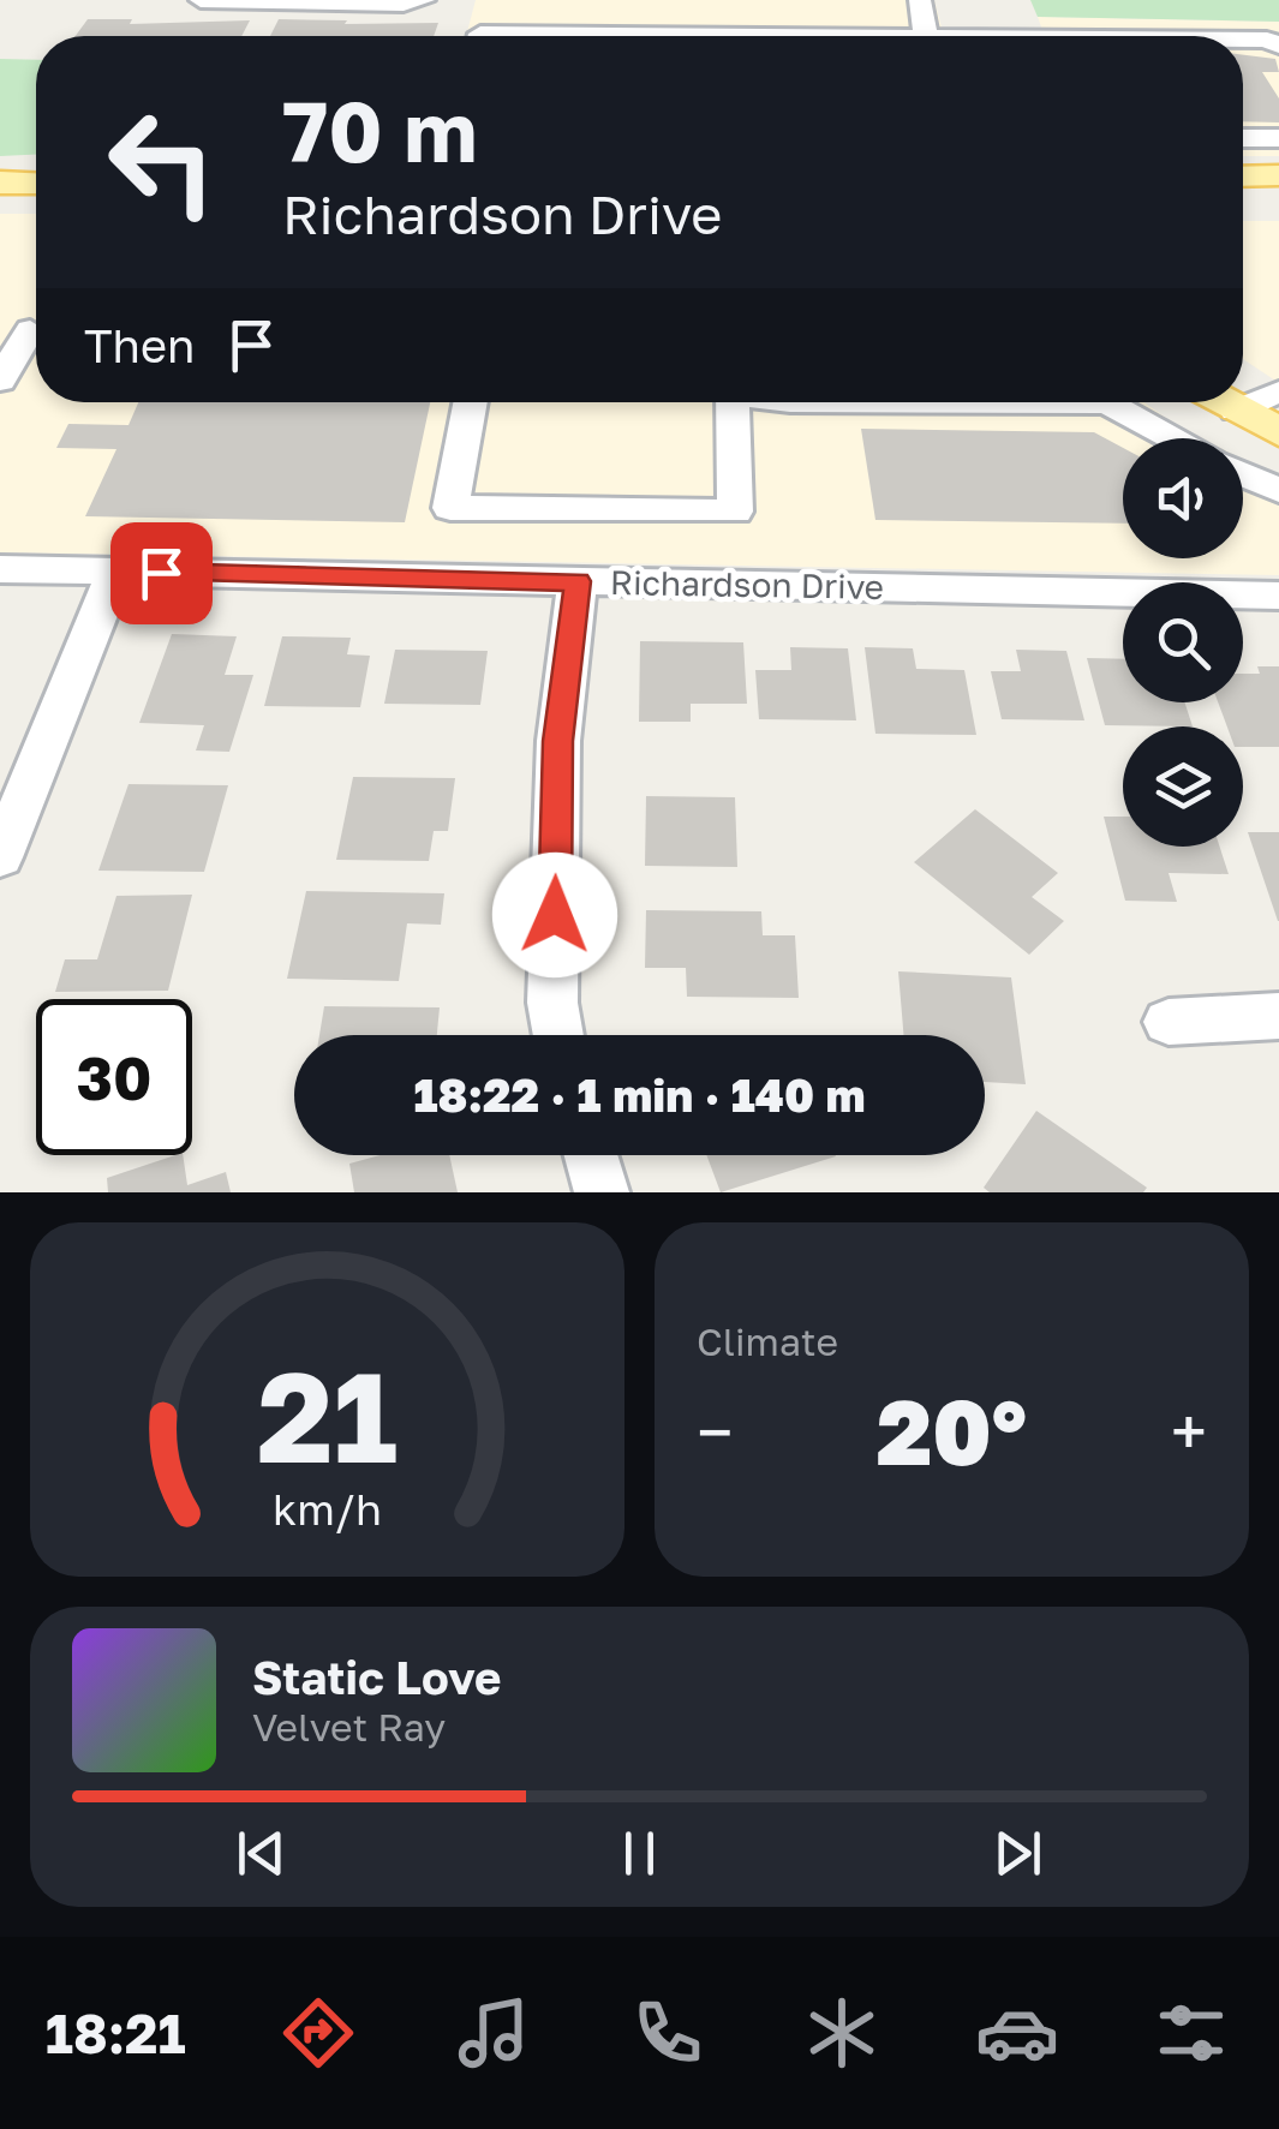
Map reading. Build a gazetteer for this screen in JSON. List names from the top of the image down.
{
  "streets": {
    "street": ["Richardson Drive"]
  },
  "page": {
    "turn": ["70 m", "Richardson Drive"],
    "then": "Then",
    "limit": "30",
    "trip": "18:22 · 1 min · 140 m",
    "tile": "Climate",
    "heat": ["−", "20°", "+"],
    "song": ["Static Love", "Velvet Ray"],
    "tabs": "18:21",
    "gauge": ["21", "km/h"]
  }
}
